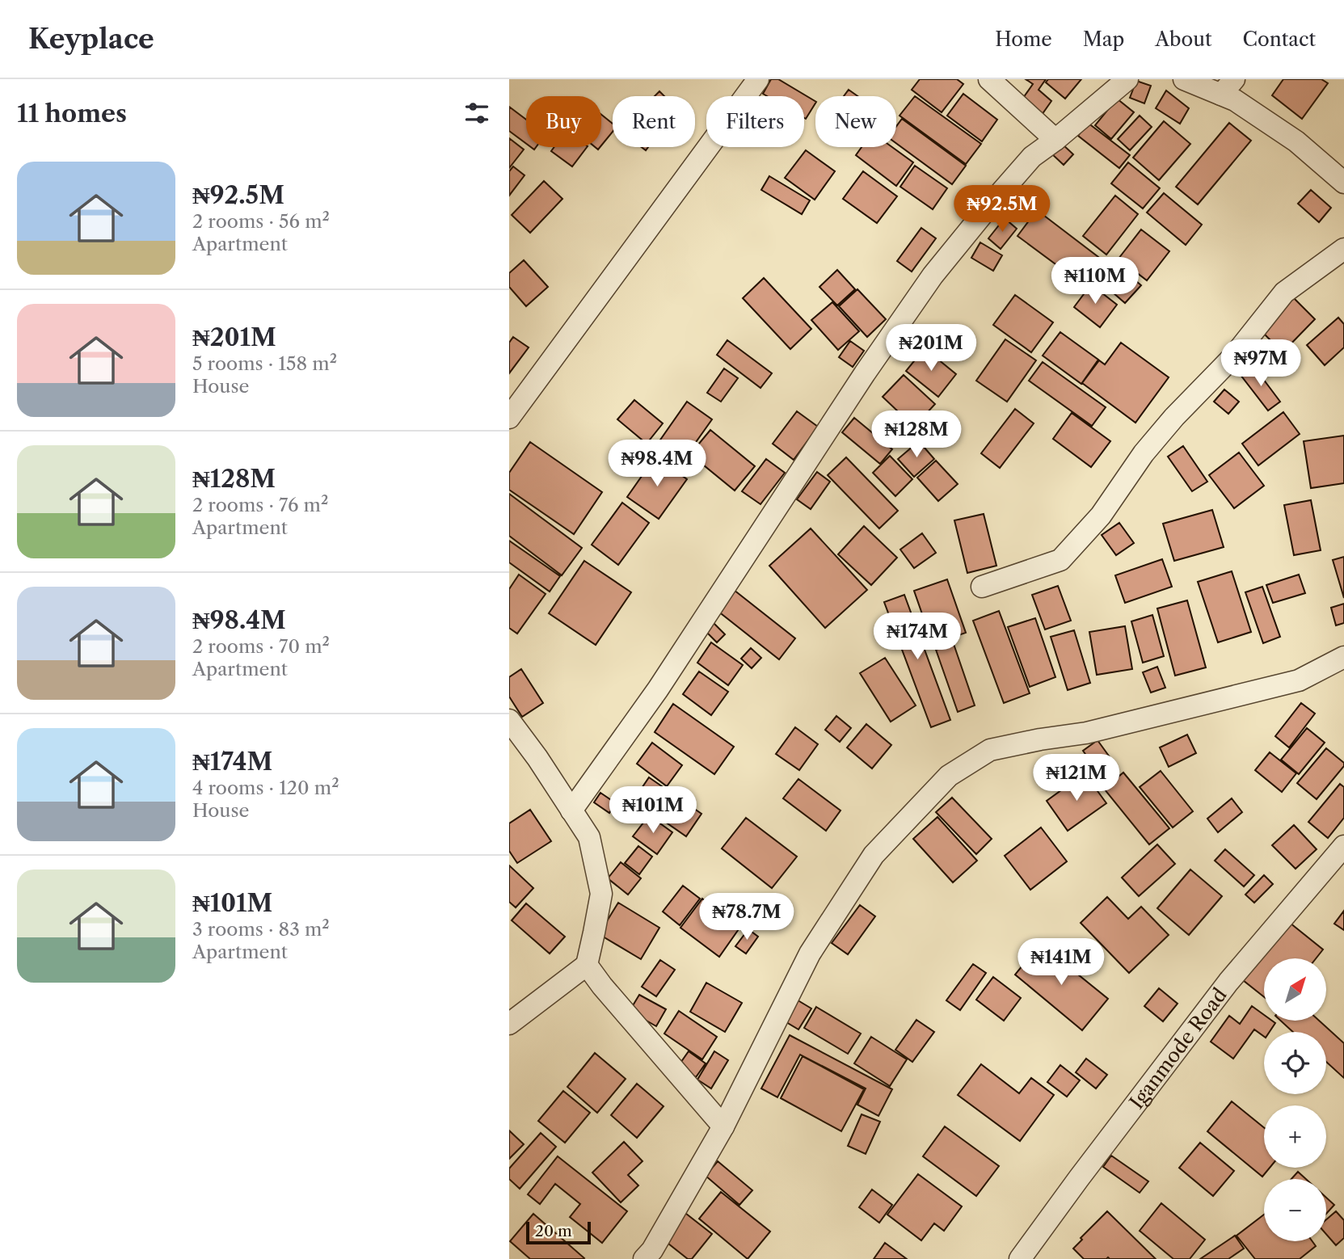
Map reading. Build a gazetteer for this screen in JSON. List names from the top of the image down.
{
  "streets": {
    "street": ["Iganmode Road"]
  },
  "scale_bar": "20 m",
  "north": "top right",
  "page": {
    "header": "Keyplace",
    "nav": [
      "Home",
      "Map",
      "About",
      "Contact"
    ],
    "heading": "11 homes",
    "chip": [
      "Buy",
      "Rent",
      "Filters",
      "New"
    ],
    "list": [
      {
        "name": "₦92.5M",
        "note": "2 rooms · 56 m² · Apartment"
      },
      {
        "name": "₦201M",
        "note": "5 rooms · 158 m² · House"
      },
      {
        "name": "₦128M",
        "note": "2 rooms · 76 m² · Apartment"
      },
      {
        "name": "₦98.4M",
        "note": "2 rooms · 70 m² · Apartment"
      },
      {
        "name": "₦174M",
        "note": "4 rooms · 120 m² · House"
      },
      {
        "name": "₦101M",
        "note": "3 rooms · 83 m² · Apartment"
      }
    ],
    "price": [
      "₦92.5M",
      "₦110M",
      "₦201M",
      "₦97M",
      "₦128M",
      "₦98.4M",
      "₦174M",
      "₦121M",
      "₦101M",
      "₦78.7M",
      "₦141M"
    ],
    "map_buttons": ["+", "−"],
    "scale": "20 m"
  }
}
